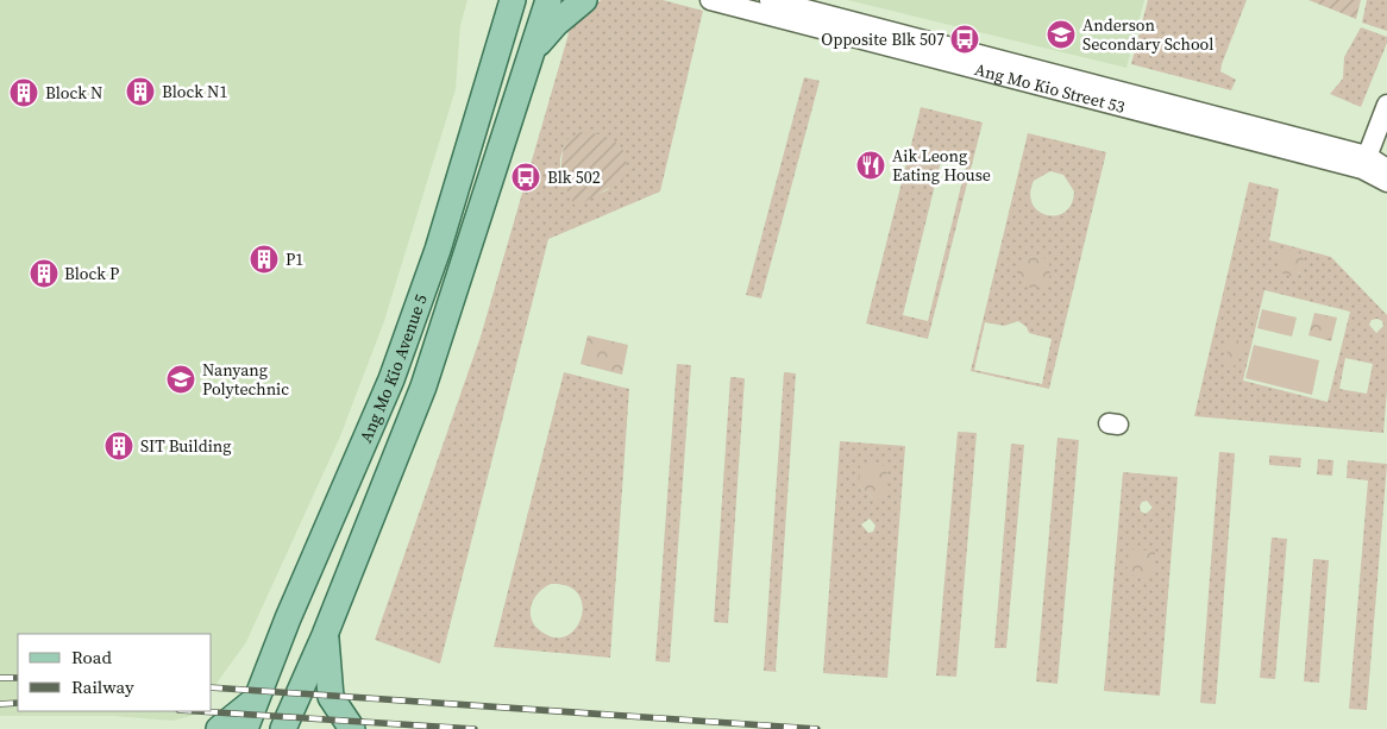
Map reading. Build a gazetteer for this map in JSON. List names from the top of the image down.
{
  "streets": {
    "main road": ["Ang Mo Kio Avenue 5"],
    "street": ["Ang Mo Kio Street 53"]
  },
  "places": {
    "school or university": ["Anderson Secondary School", "Nanyang Polytechnic"],
    "bus stop": ["Opposite Blk 507", "Blk 502"],
    "building": [
      "Block N1",
      "Block N",
      "P1",
      "Block P",
      "SIT Building"
    ],
    "restaurant": ["Aik Leong Eating House"]
  },
  "legend": ["Road", "Railway"]
}
